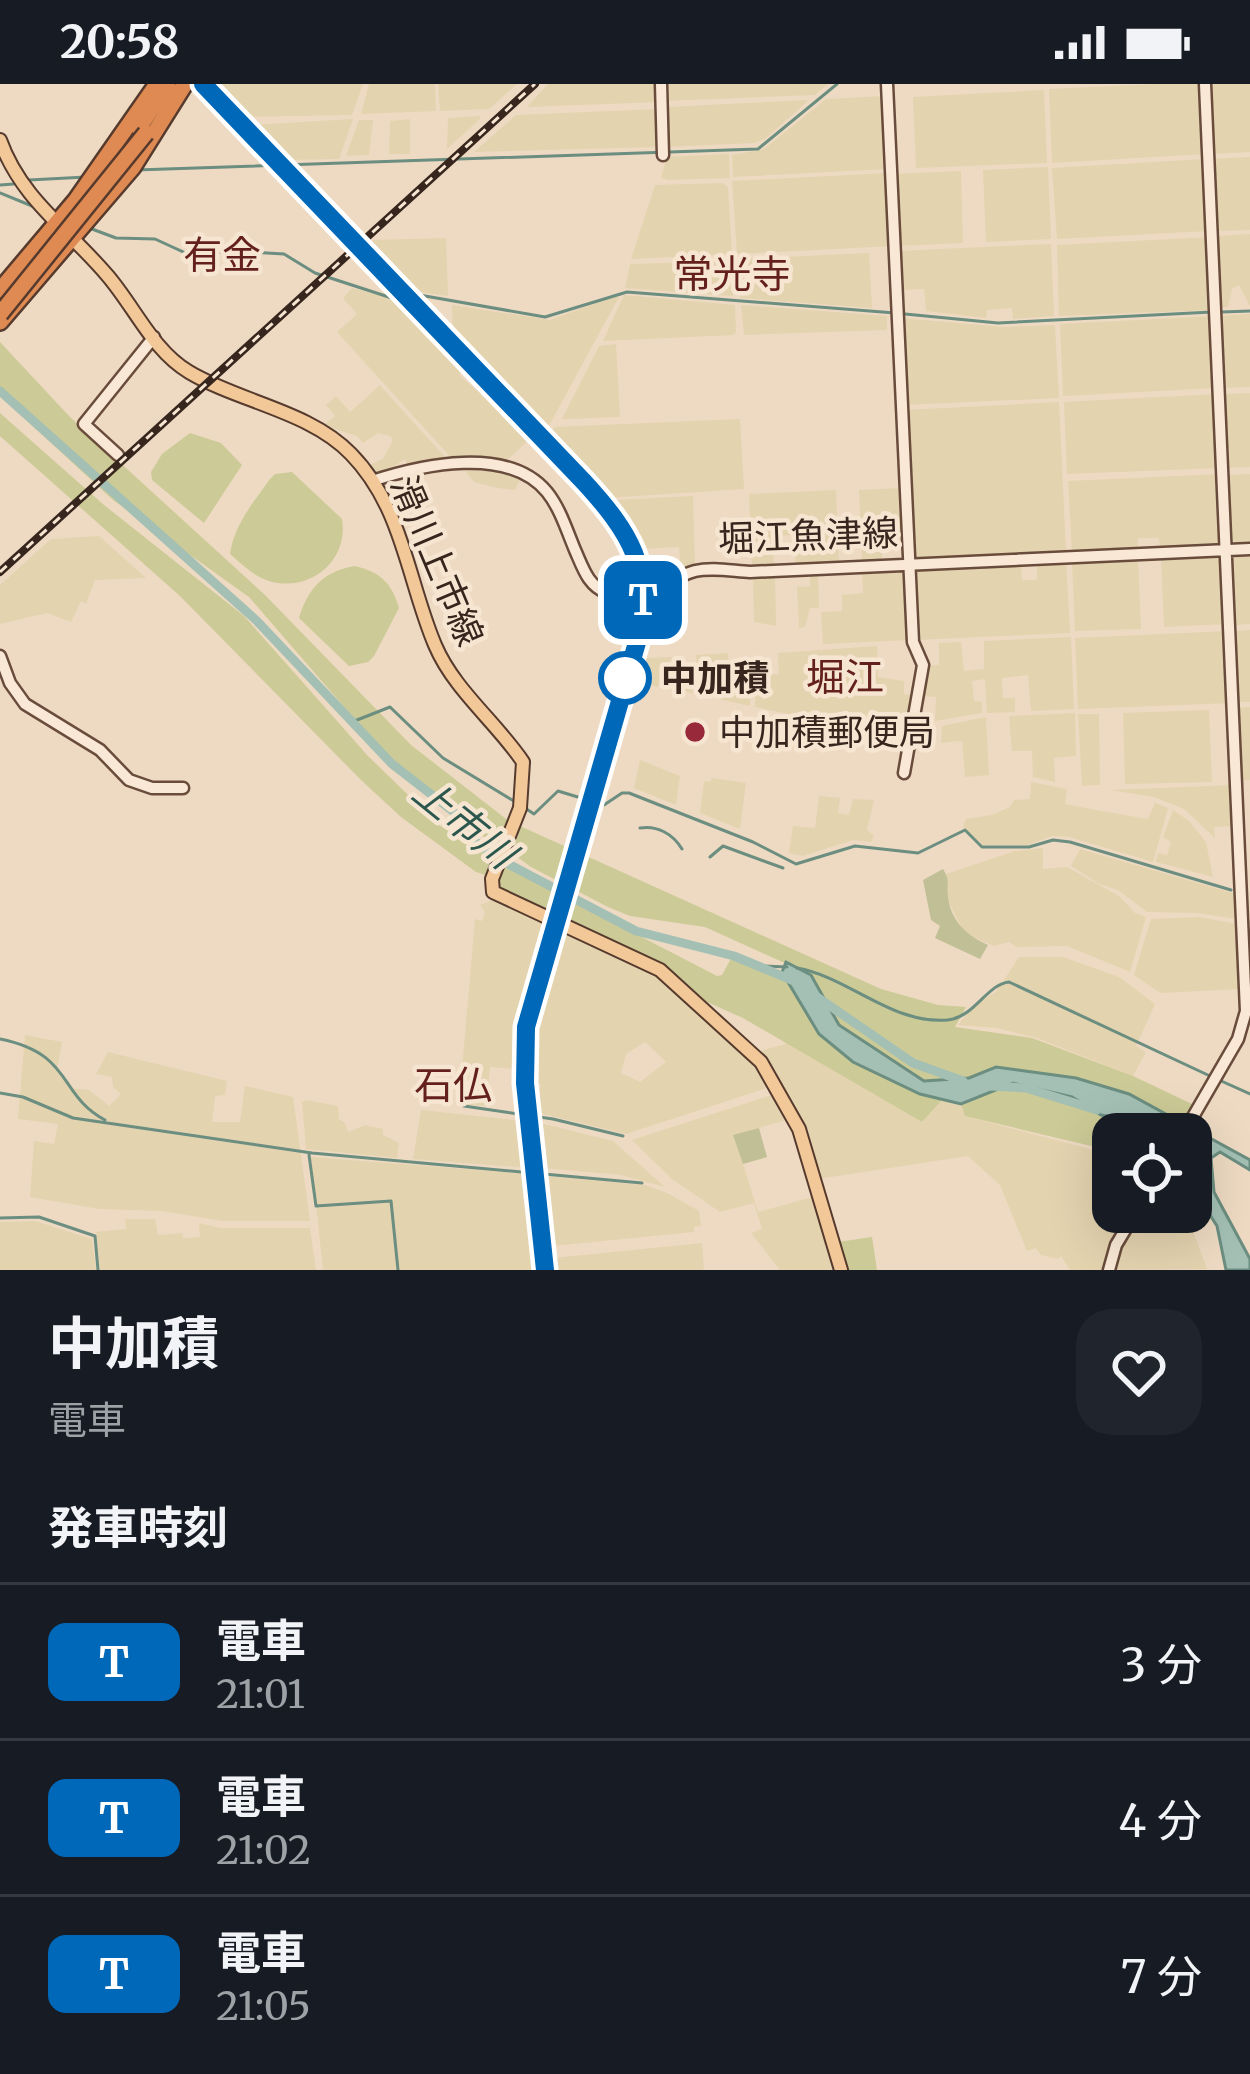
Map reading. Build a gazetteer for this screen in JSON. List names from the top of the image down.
{
  "streets": {
    "main road": ["滑川上市線"],
    "street": ["堀江魚津線"]
  },
  "crossings": [
    ["堀江魚津線", "滑川上市線"]
  ],
  "districts": [
    "有金",
    "常光寺",
    "堀江",
    "石仏"
  ],
  "water": ["上市川"],
  "places": ["中加積", "中加積郵便局"],
  "page": {
    "status": "20:58",
    "on_map": "T",
    "heading": [
      ["中加積", "電車"],
      "発車時刻"
    ],
    "list": [
      {
        "mark": "T",
        "name": "電車",
        "note": "21:01",
        "value": "3 分"
      },
      {
        "mark": "T",
        "name": "電車",
        "note": "21:02",
        "value": "4 分"
      },
      {
        "mark": "T",
        "name": "電車",
        "note": "21:05",
        "value": "7 分"
      }
    ]
  }
}
